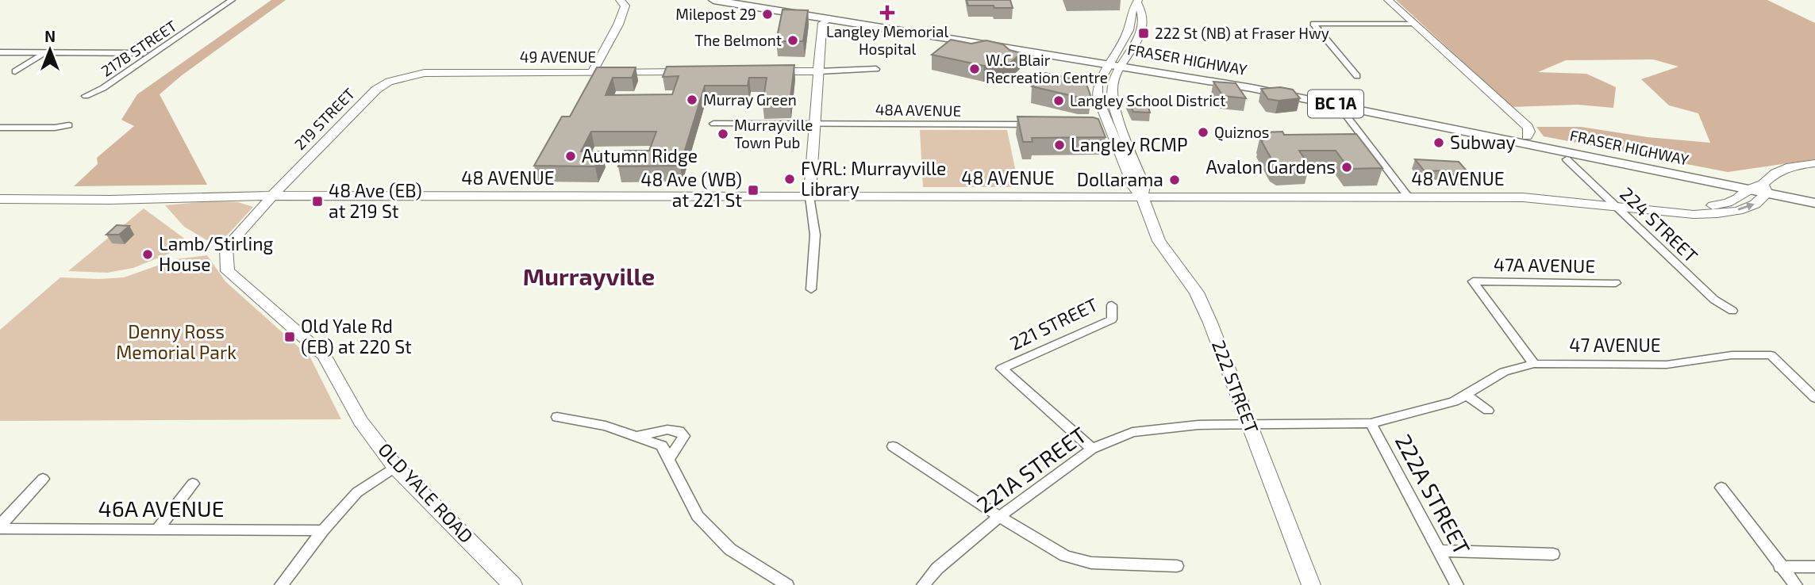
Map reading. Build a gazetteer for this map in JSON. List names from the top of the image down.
{
  "streets": {
    "main road": ["FRASER HIGHWAY", "BC 1A"],
    "street": [
      "217B STREET",
      "49 AVENUE",
      "48A AVENUE",
      "219 STREET",
      "48 AVENUE",
      "224 STREET",
      "47A AVENUE",
      "221 STREET",
      "47 AVENUE",
      "222 STREET",
      "221A STREET",
      "OLD YALE ROAD",
      "222A STREET",
      "46A AVENUE"
    ]
  },
  "crossings": [
    ["49 AVENUE", "219 STREET"],
    ["FRASER HIGHWAY", "48 AVENUE"],
    ["FRASER HIGHWAY", "222 STREET"],
    ["219 STREET", "48 AVENUE"],
    ["219 STREET", "OLD YALE ROAD"],
    ["48 AVENUE", "224 STREET"],
    ["48 AVENUE", "222 STREET"],
    ["48 AVENUE", "OLD YALE ROAD"],
    ["47A AVENUE", "47 AVENUE"],
    ["47 AVENUE", "222 STREET"],
    ["47 AVENUE", "221A STREET"],
    ["47 AVENUE", "222A STREET"],
    ["222 STREET", "221A STREET"]
  ],
  "districts": ["Murrayville"],
  "parks": ["Denny Ross Memorial Park"],
  "places": {
    "health": ["Langley Memorial Hospital"],
    "other": [
      "Milepost 29",
      "The Belmont",
      "W.C. Blair Recreation Centre",
      "Murray Green",
      "Langley School District",
      "Quiznos",
      "Murrayville Town Pub",
      "Subway",
      "Langley RCMP",
      "Autumn Ridge",
      "Avalon Gardens",
      "FVRL: Murrayville Library",
      "Dollarama",
      "Lamb/Stirling House"
    ],
    "transit": [
      "222 St (NB) at Fraser Hwy",
      "48 Ave (WB) at 221 St",
      "48 Ave (EB) at 219 St",
      "Old Yale Rd (EB) at 220 St"
    ]
  },
  "north": "top"
}
